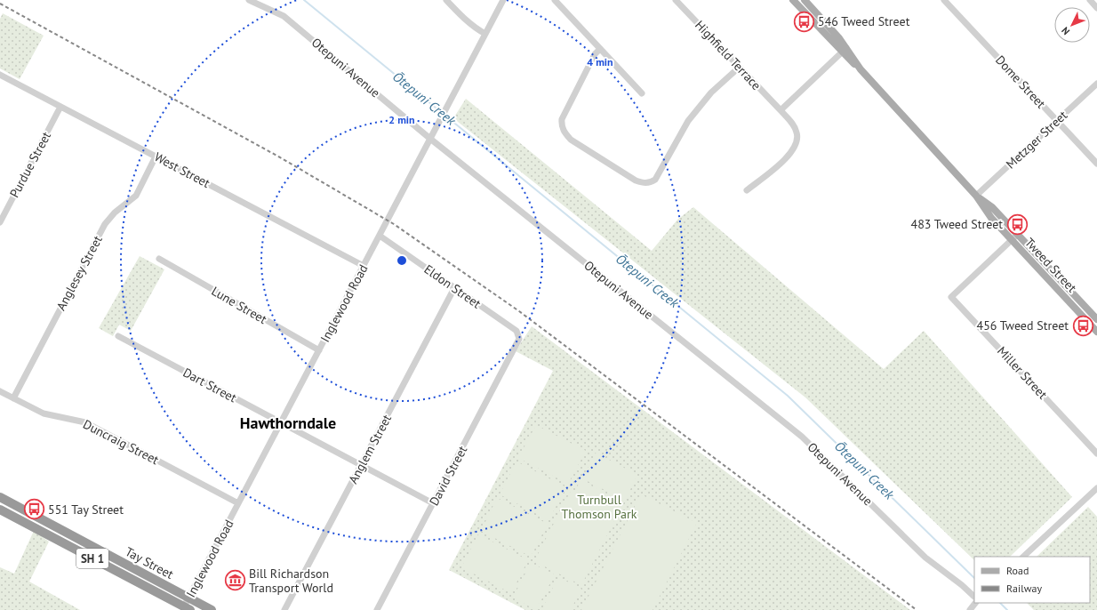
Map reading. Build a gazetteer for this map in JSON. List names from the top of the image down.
{
  "streets": {
    "highway": ["SH 1", "Tay Street"],
    "main road": ["Tweed Street"],
    "street": [
      "Highfield Terrace",
      "Otepuni Avenue",
      "Dome Street",
      "Metzger Street",
      "Purdue Street",
      "West Street",
      "Anglesey Street",
      "Eldon Street",
      "Inglewood Road",
      "Lune Street",
      "Miller Street",
      "Dart Street",
      "Duncraig Street",
      "Anglem Street",
      "David Street"
    ]
  },
  "crossings": [
    ["Otepuni Avenue", "Inglewood Road"],
    ["Dome Street", "Metzger Street"],
    ["Metzger Street", "Tweed Street"],
    ["Purdue Street", "West Street"],
    ["West Street", "Anglesey Street"],
    ["West Street", "Inglewood Road"],
    ["Tweed Street", "Miller Street"],
    ["Anglesey Street", "Duncraig Street"],
    ["Eldon Street", "Inglewood Road"],
    ["Eldon Street", "Anglem Street"],
    ["Eldon Street", "David Street"],
    ["Inglewood Road", "Lune Street"],
    ["Inglewood Road", "Dart Street"],
    ["Inglewood Road", "Duncraig Street"],
    ["Inglewood Road", "Tay Street"],
    ["Dart Street", "Anglem Street"],
    ["Dart Street", "David Street"]
  ],
  "districts": ["Hawthorndale"],
  "water": ["Ōtepuni Creek"],
  "parks": ["Turnbull Thomson Park"],
  "places": {
    "bus stop": [
      "546 Tweed Street",
      "483 Tweed Street",
      "456 Tweed Street",
      "551 Tay Street"
    ],
    "museum": ["Bill Richardson Transport World"]
  },
  "legend": ["Road", "Railway"],
  "north": "bottom left",
  "rings": ["4 min", "2 min"]
}
